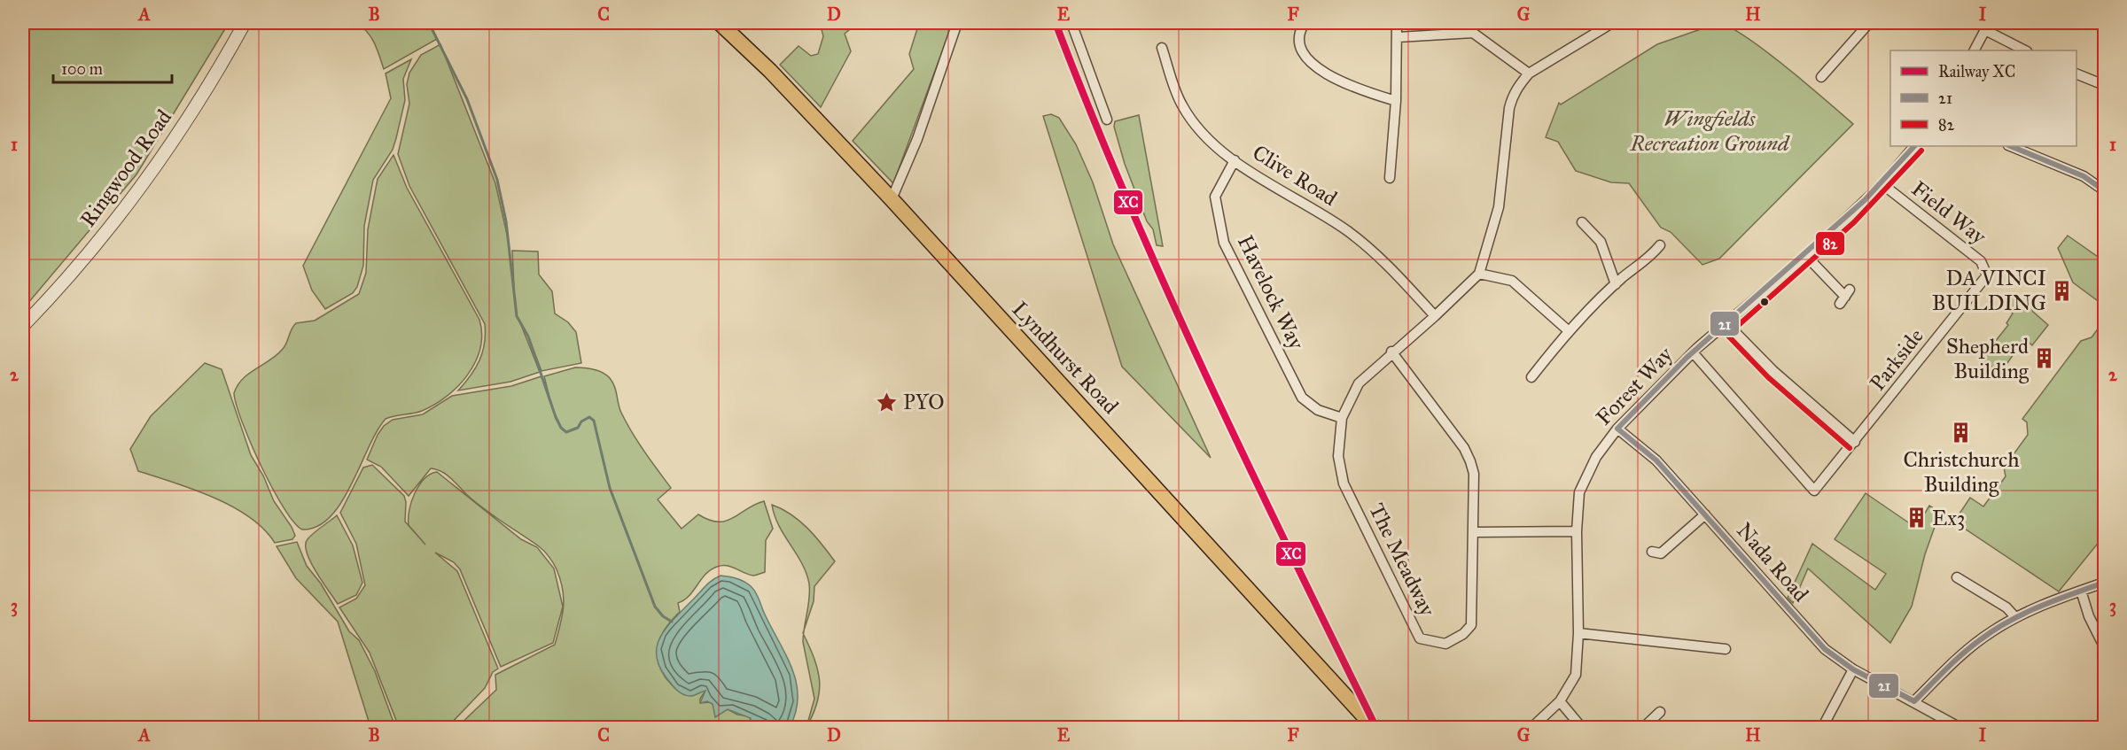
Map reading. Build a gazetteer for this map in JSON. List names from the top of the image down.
{
  "streets": {
    "main road": ["Lyndhurst Road"],
    "street": [
      "Ringwood Road",
      "Clive Road",
      "Field Way",
      "Havelock Way",
      "Parkside",
      "Forest Way",
      "The Meadway",
      "Nada Road"
    ]
  },
  "crossings": [
    ["Clive Road", "Havelock Way"],
    ["Field Way", "Parkside"],
    ["Field Way", "Forest Way"],
    ["Havelock Way", "The Meadway"],
    ["Parkside", "Forest Way"],
    ["Forest Way", "Nada Road"]
  ],
  "parks": ["Wingfields Recreation Ground"],
  "places": {
    "building": [
      "DA VINCI BUILDING",
      "Shepherd Building",
      "Christchurch Building",
      "Ex3"
    ],
    "place": ["PYO"]
  },
  "lines": ["rail line XC", "transit line 21", "transit line 82"],
  "legend": ["Railway XC", "21", "82"],
  "scale_bar": "100 m",
  "grid": {
    "columns": [
      "A",
      "B",
      "C",
      "D",
      "E",
      "F",
      "G",
      "H",
      "I"
    ],
    "rows": ["1", "2", "3"]
  }
}
